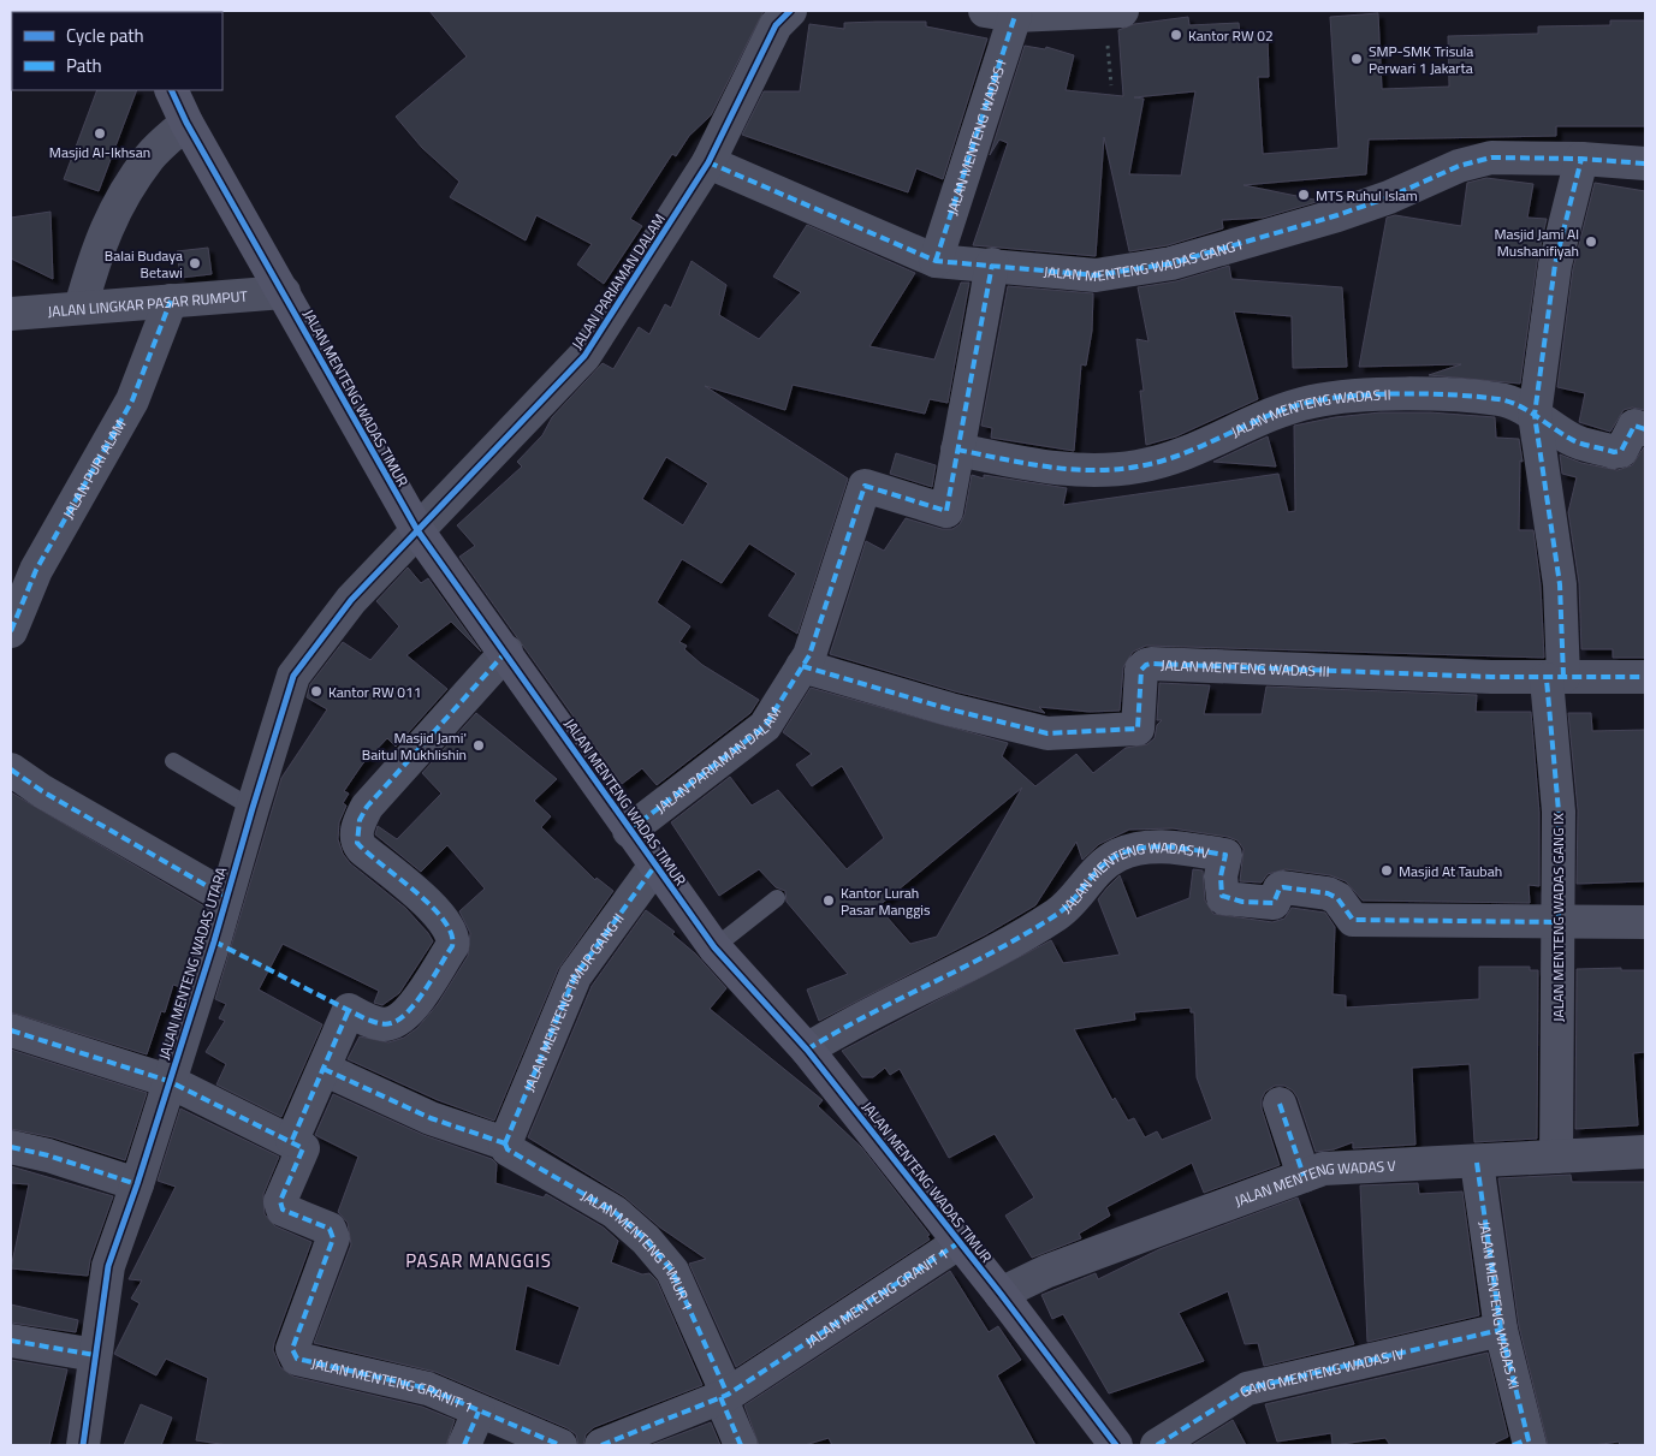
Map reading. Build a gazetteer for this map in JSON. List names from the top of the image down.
{
  "streets": {
    "street": [
      "JALAN MENTENG WADAS I",
      "JALAN MENTENG WADAS GANG I",
      "JALAN PARIAMAN DALAM",
      "JALAN LINGKAR PASAR RUMPUT",
      "JALAN MENTENG WADAS TIMUR",
      "JALAN MENTENG WADAS II",
      "JALAN PURI ALAM",
      "JALAN MENTENG WADAS III",
      "JALAN MENTENG WADAS IV",
      "JALAN MENTENG WADAS GANG IX",
      "JALAN MENTENG WADAS UTARA",
      "JALAN MENTENG TIMUR GANG II",
      "JALAN MENTENG WADAS V",
      "JALAN MENTENG TIMUR 1",
      "JALAN MENTENG GRANIT 1",
      "JALAN MENTENG WADAS XI",
      "GANG MENTENG WADAS IV"
    ]
  },
  "crossings": [
    ["JALAN MENTENG WADAS I", "JALAN MENTENG WADAS GANG I"],
    ["JALAN MENTENG WADAS GANG I", "JALAN PARIAMAN DALAM"],
    ["JALAN PARIAMAN DALAM", "JALAN MENTENG WADAS TIMUR"],
    ["JALAN PARIAMAN DALAM", "JALAN MENTENG WADAS II"],
    ["JALAN PARIAMAN DALAM", "JALAN MENTENG WADAS III"],
    ["JALAN PARIAMAN DALAM", "JALAN MENTENG WADAS UTARA"],
    ["JALAN LINGKAR PASAR RUMPUT", "JALAN MENTENG WADAS TIMUR"],
    ["JALAN LINGKAR PASAR RUMPUT", "JALAN PURI ALAM"],
    ["JALAN MENTENG WADAS TIMUR", "JALAN MENTENG WADAS IV"],
    ["JALAN MENTENG WADAS TIMUR", "JALAN MENTENG WADAS UTARA"],
    ["JALAN MENTENG WADAS TIMUR", "JALAN MENTENG TIMUR GANG II"],
    ["JALAN MENTENG WADAS TIMUR", "JALAN MENTENG WADAS V"],
    ["JALAN MENTENG WADAS TIMUR", "JALAN MENTENG GRANIT 1"],
    ["JALAN MENTENG WADAS III", "JALAN MENTENG WADAS GANG IX"],
    ["JALAN MENTENG WADAS IV", "JALAN MENTENG WADAS GANG IX"],
    ["JALAN MENTENG WADAS GANG IX", "JALAN MENTENG WADAS V"],
    ["JALAN MENTENG TIMUR GANG II", "JALAN MENTENG TIMUR 1"],
    ["JALAN MENTENG WADAS V", "JALAN MENTENG WADAS XI"],
    ["JALAN MENTENG TIMUR 1", "JALAN MENTENG GRANIT 1"],
    ["JALAN MENTENG WADAS XI", "GANG MENTENG WADAS IV"]
  ],
  "districts": ["PASAR MANGGIS"],
  "places": [
    "Kantor RW 02",
    "SMP-SMK Trisula Perwari 1 Jakarta",
    "Masjid Al-Ikhsan",
    "MTS Ruhul Islam",
    "Masjid Jami Al Mushanifiyah",
    "Balai Budaya Betawi",
    "Kantor RW 011",
    "Masjid Jami' Baitul Mukhlishin",
    "Masjid At Taubah",
    "Kantor Lurah Pasar Manggis"
  ],
  "legend": ["Cycle path", "Path"]
}
